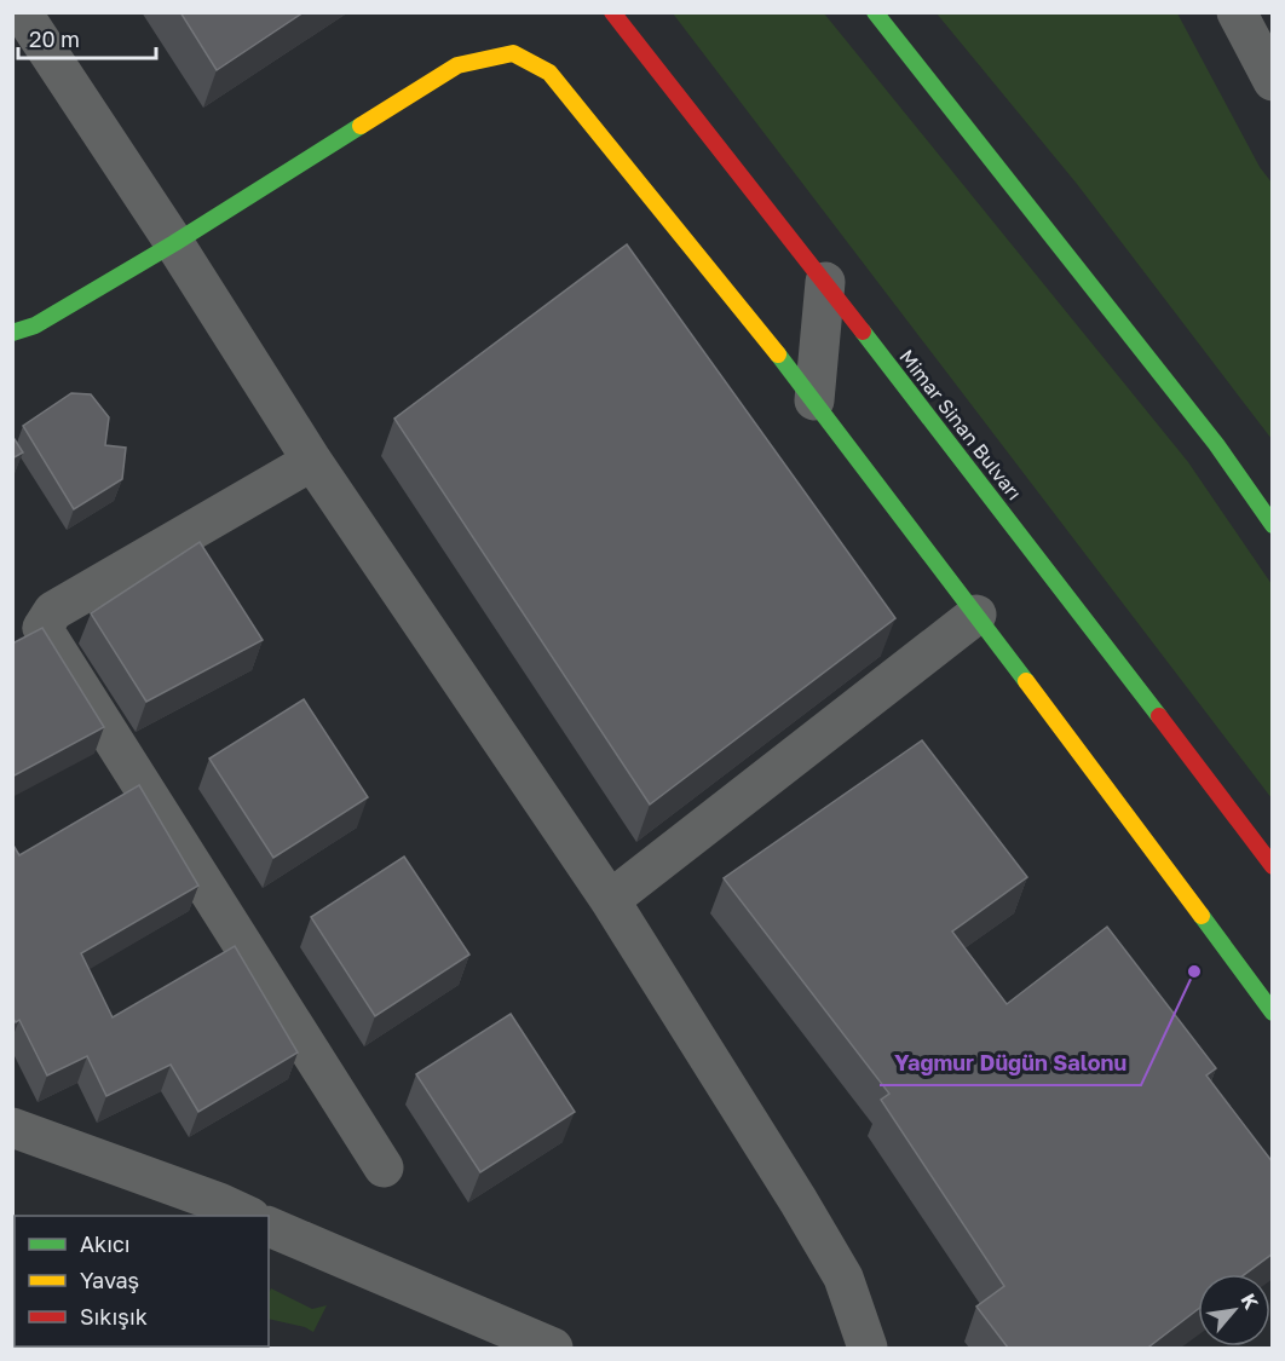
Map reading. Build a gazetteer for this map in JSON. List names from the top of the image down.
{
  "streets": {
    "main road": ["Mimar Sinan Bulvarı"]
  },
  "places": ["Yağmur Düğün Salonu"],
  "legend": ["Akıcı", "Yavaş", "Sıkışık"],
  "scale_bar": "20 m",
  "north": "top right"
}
